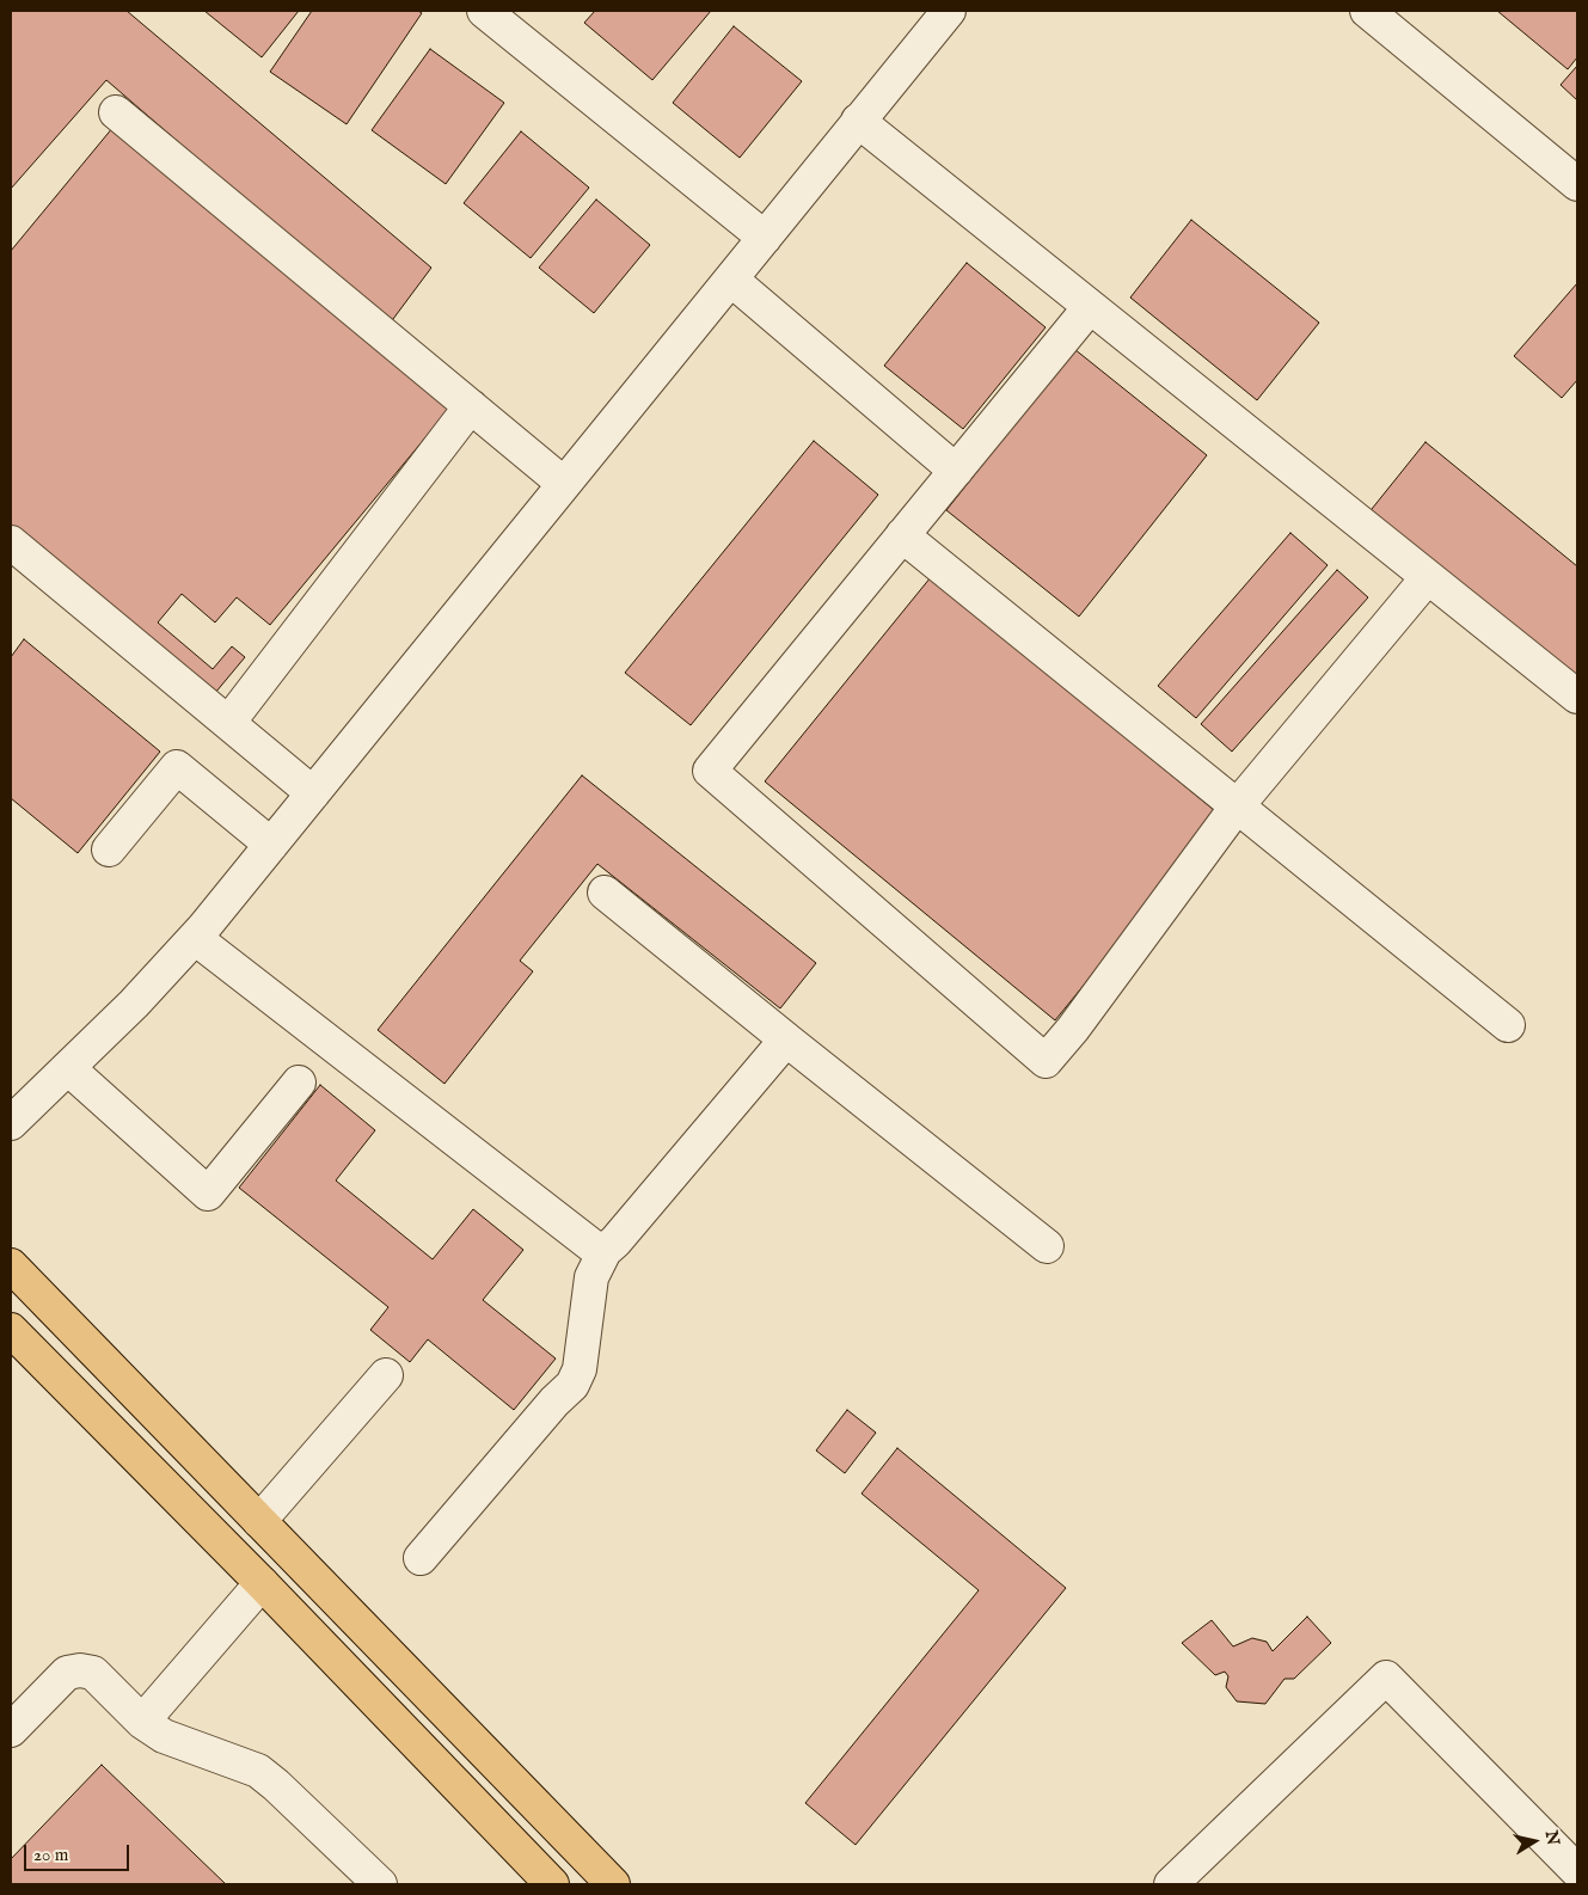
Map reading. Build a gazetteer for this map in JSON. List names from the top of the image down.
{
  "scale_bar": "20 m",
  "north": "right"
}
